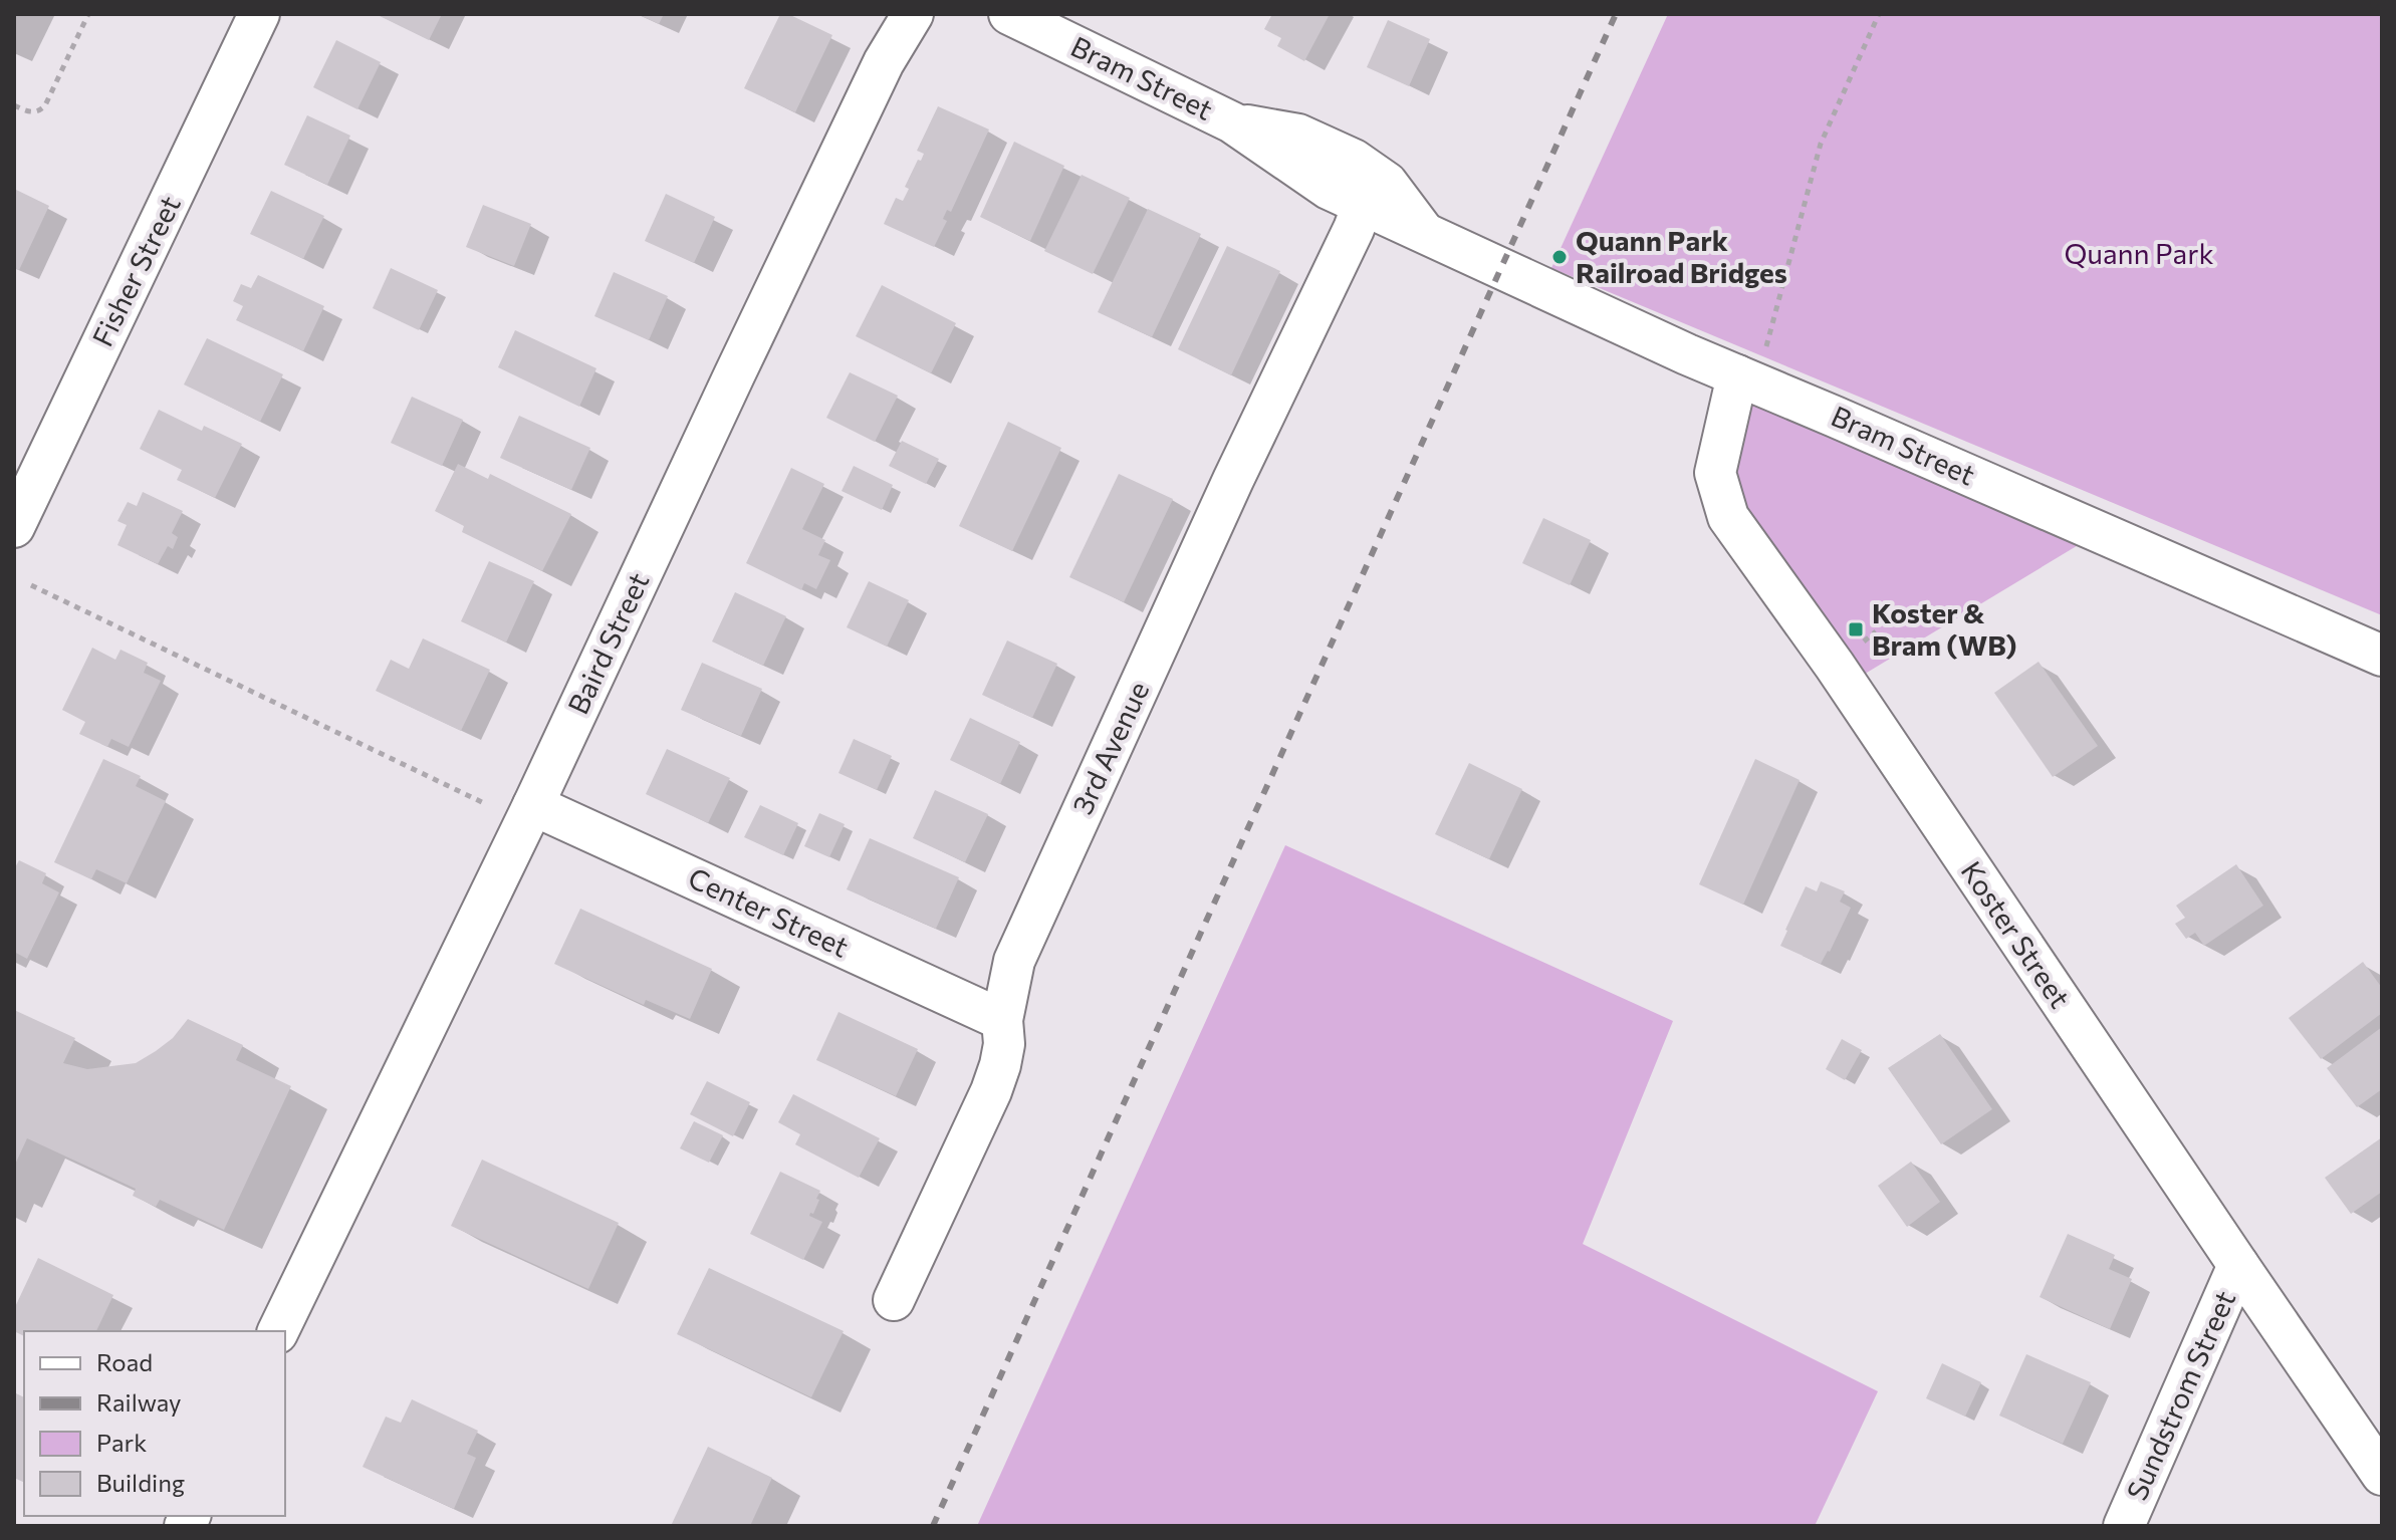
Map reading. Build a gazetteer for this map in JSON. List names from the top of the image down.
{
  "streets": {
    "street": [
      "Bram Street",
      "Fisher Street",
      "Baird Street",
      "3rd Avenue",
      "Center Street",
      "Koster Street",
      "Sundstrom Street"
    ]
  },
  "crossings": [
    ["Bram Street", "3rd Avenue"],
    ["Bram Street", "Koster Street"],
    ["Baird Street", "Center Street"],
    ["3rd Avenue", "Center Street"],
    ["Koster Street", "Sundstrom Street"]
  ],
  "parks": ["Quann Park"],
  "places": {
    "other": ["Quann Park Railroad Bridges"],
    "transit": ["Koster & Bram (WB)"]
  },
  "legend": [
    "Road",
    "Railway",
    "Park",
    "Building"
  ]
}
